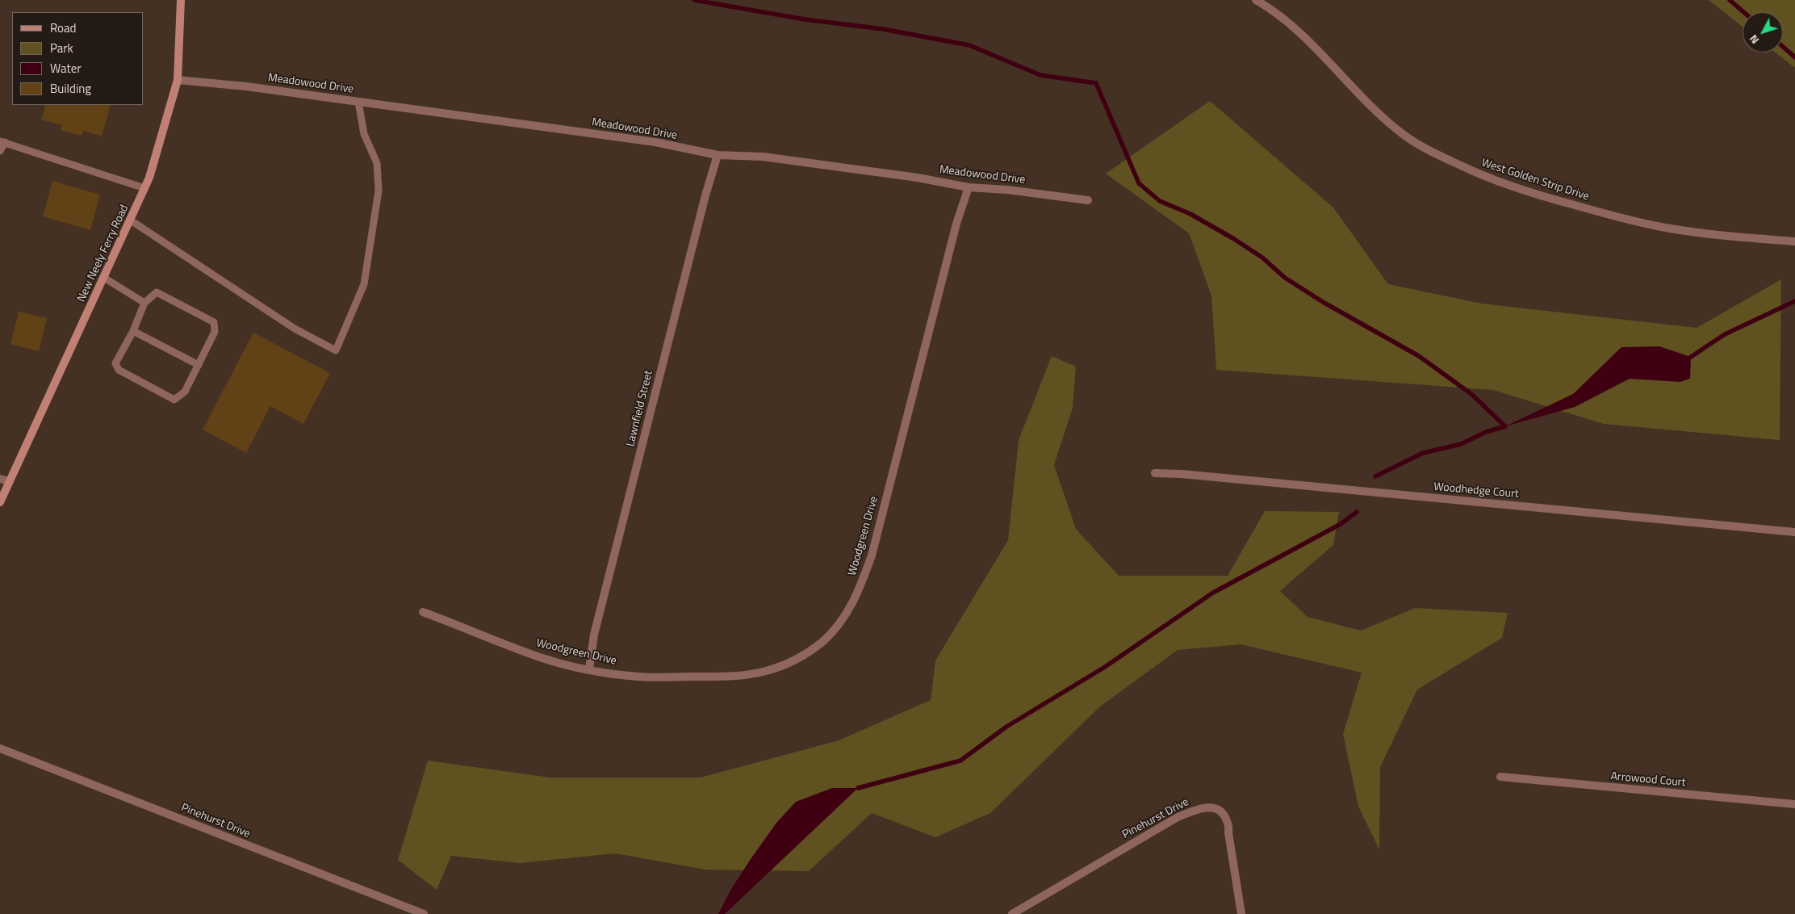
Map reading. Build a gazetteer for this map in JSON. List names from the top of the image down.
{
  "streets": {
    "street": [
      "Meadowood Drive",
      "West Golden Strip Drive",
      "New Neely Ferry Road",
      "Lawnfield Street",
      "Woodhedge Court",
      "Woodgreen Drive",
      "Arrowood Court",
      "Pinehurst Drive"
    ]
  },
  "crossings": [
    ["Meadowood Drive", "New Neely Ferry Road"],
    ["Meadowood Drive", "Lawnfield Street"],
    ["Meadowood Drive", "Woodgreen Drive"],
    ["Lawnfield Street", "Woodgreen Drive"]
  ],
  "legend": [
    "Road",
    "Park",
    "Water",
    "Building"
  ],
  "north": "bottom left"
}
